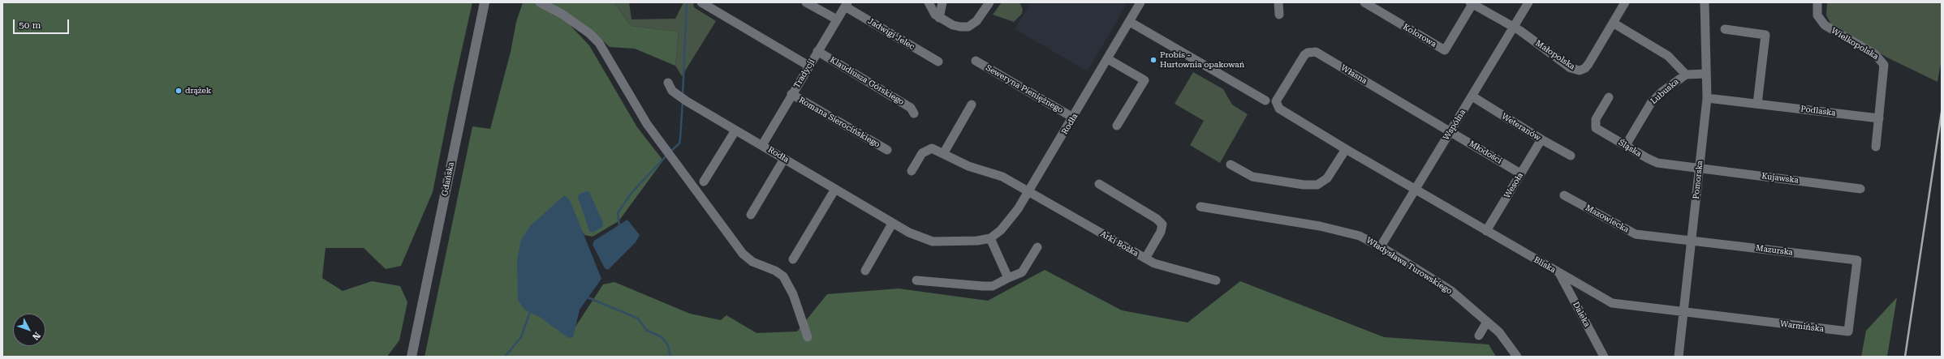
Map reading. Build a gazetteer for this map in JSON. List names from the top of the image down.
{
  "streets": {
    "main road": ["Gdańska"],
    "street": [
      "Jadwigi Jelec",
      "Kolorowa",
      "Wielkopolska",
      "Małopolska",
      "Tradycji",
      "Własna",
      "Klaudiusza Górskiego",
      "Seweryna Pieniężnego",
      "Lubuska",
      "Podlaska",
      "Romana Sierocińskiego",
      "Rodła",
      "Wspólna",
      "Weteranów",
      "Śląska",
      "Młodości",
      "Kujawska",
      "Pomorska",
      "Wesoła",
      "Mazowiecka",
      "Arki Bożka",
      "Mazurska",
      "Bliska",
      "Władysława Turowskiego",
      "Daleka",
      "Warmińska"
    ]
  },
  "crossings": [
    ["Jadwigi Jelec", "Tradycji"],
    ["Wielkopolska", "Podlaska"],
    ["Małopolska", "Wspólna"],
    ["Tradycji", "Klaudiusza Górskiego"],
    ["Tradycji", "Romana Sierocińskiego"],
    ["Tradycji", "Rodła"],
    ["Własna", "Wspólna"],
    ["Własna", "Młodości"],
    ["Własna", "Bliska"],
    ["Seweryna Pieniężnego", "Rodła"],
    ["Lubuska", "Śląska"],
    ["Lubuska", "Pomorska"],
    ["Podlaska", "Pomorska"],
    ["Rodła", "Arki Bożka"],
    ["Wspólna", "Weteranów"],
    ["Wspólna", "Młodości"],
    ["Wspólna", "Bliska"],
    ["Wspólna", "Władysława Turowskiego"],
    ["Weteranów", "Wesoła"],
    ["Śląska", "Kujawska"],
    ["Śląska", "Pomorska"],
    ["Młodości", "Wesoła"],
    ["Kujawska", "Pomorska"],
    ["Pomorska", "Mazowiecka"],
    ["Pomorska", "Mazurska"],
    ["Pomorska", "Bliska"],
    ["Pomorska", "Warmińska"],
    ["Wesoła", "Bliska"],
    ["Mazowiecka", "Mazurska"],
    ["Mazurska", "Warmińska"],
    ["Bliska", "Daleka"],
    ["Bliska", "Warmińska"]
  ],
  "places": ["Probis - Hurtownia opakowań", "drążek"],
  "scale_bar": "50 m",
  "north": "bottom right"
}
